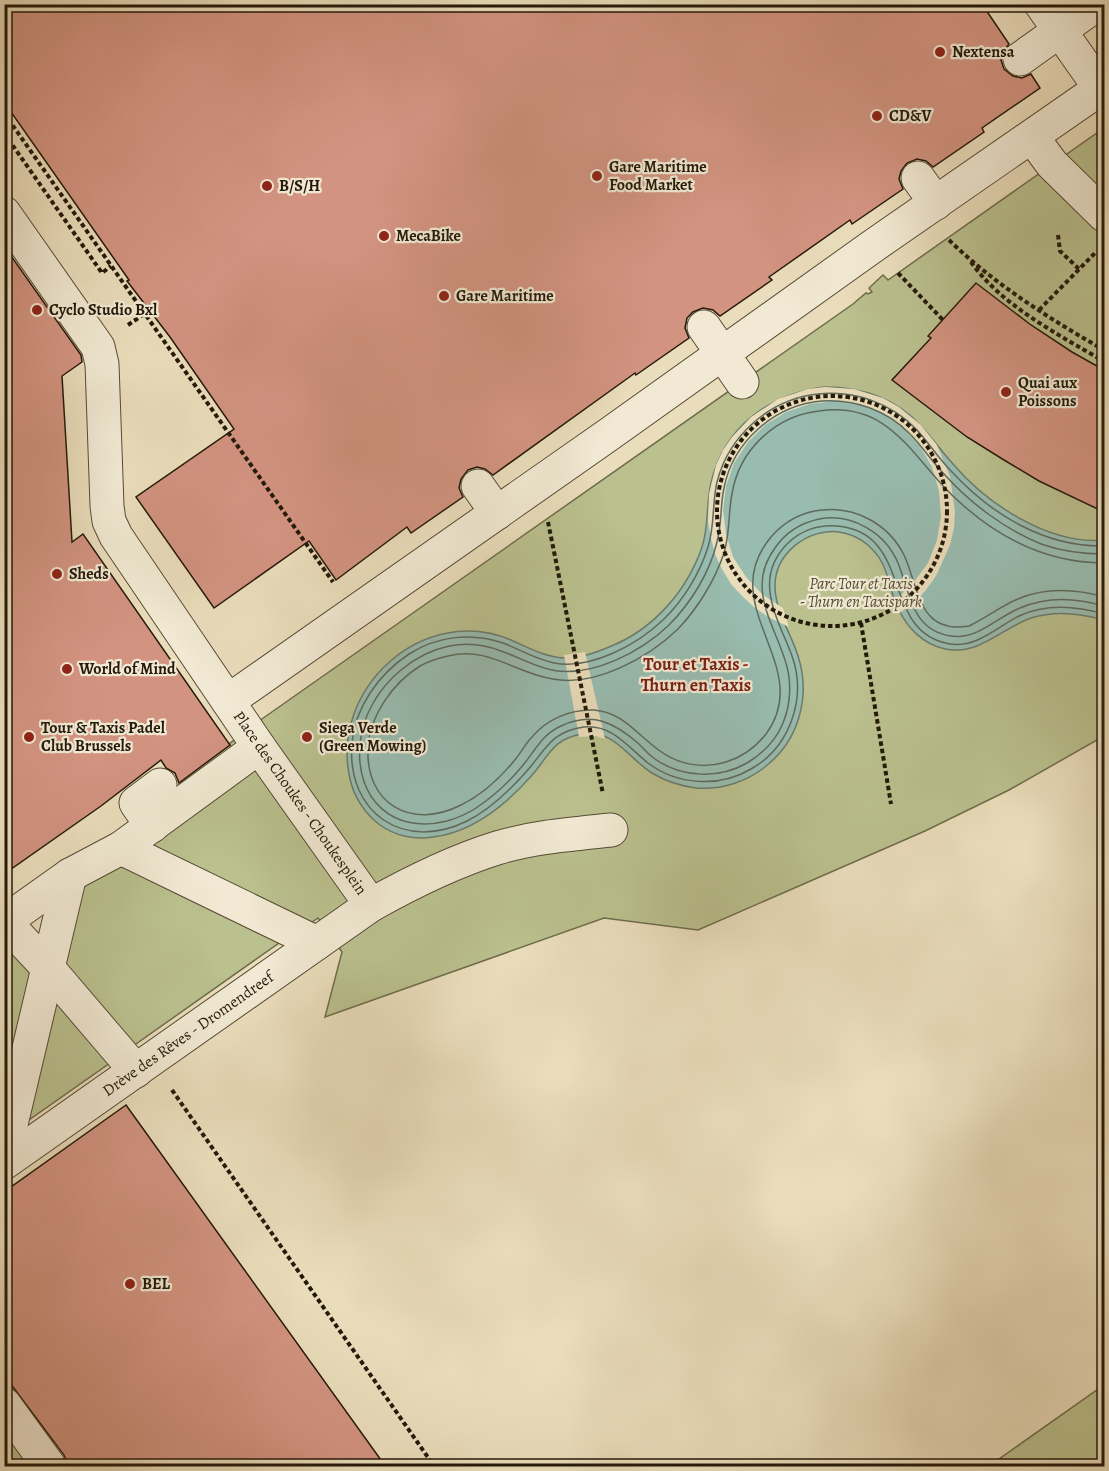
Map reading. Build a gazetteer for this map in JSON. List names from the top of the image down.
{
  "streets": {
    "street": ["Place des Choukes - Choukesplein", "Drève des Rêves - Dromendreef"]
  },
  "crossings": [
    ["Place des Choukes - Choukesplein", "Drève des Rêves - Dromendreef"]
  ],
  "districts": ["Tour et Taxis - Thurn en Taxis"],
  "parks": ["Parc Tour et Taxis - Thurn en Taxispark"],
  "places": [
    "Nextensa",
    "CD&V",
    "Gare Maritime Food Market",
    "B/S/H",
    "MecaBike",
    "Gare Maritime",
    "Cyclo Studio Bxl",
    "Quai aux Poissons",
    "Sheds",
    "World of Mind",
    "Tour & Taxis Padel Club Brussels",
    "Siega Verde (Green Mowing)",
    "BEL"
  ]
}
